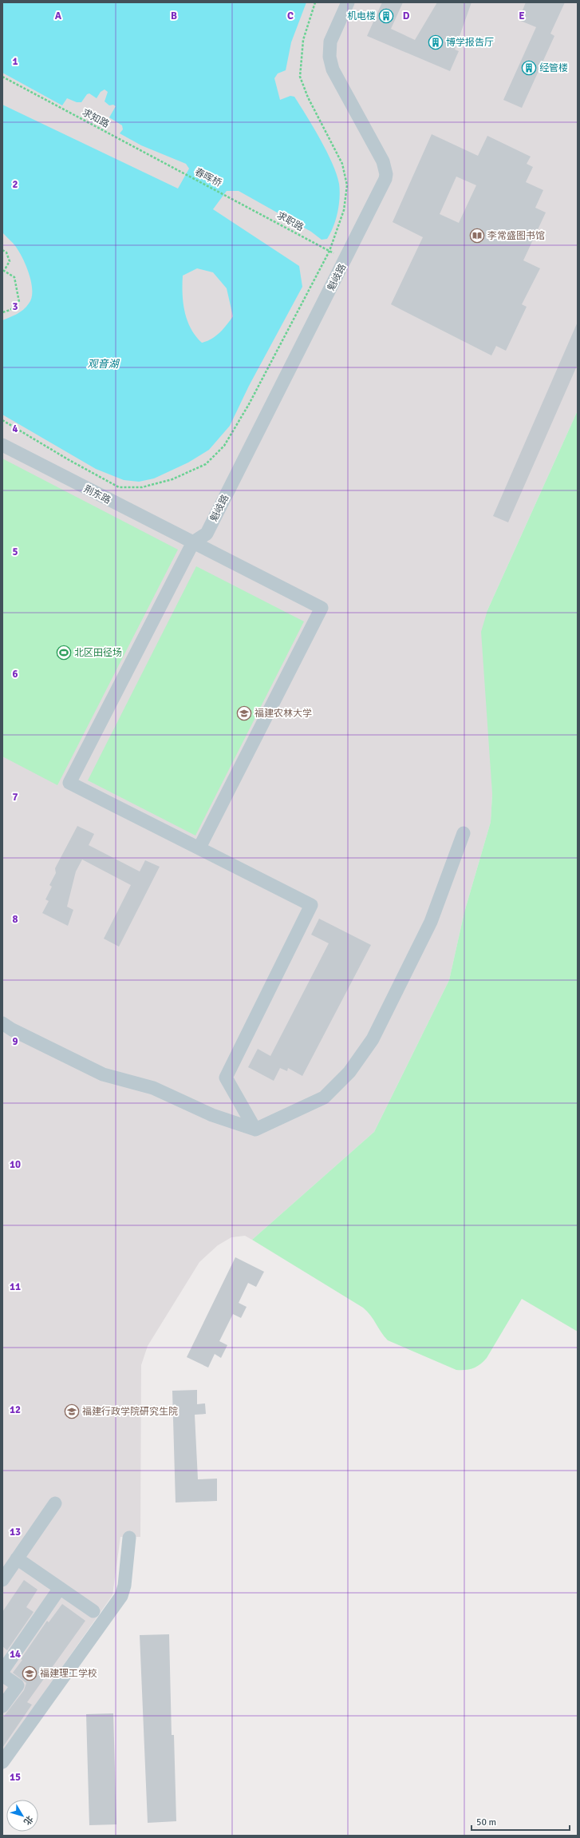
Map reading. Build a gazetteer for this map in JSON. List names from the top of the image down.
{
  "streets": {
    "street": ["魁岐路", "荆东路"],
    "path": ["求知路", "春晖桥", "求职路"]
  },
  "crossings": [
    ["求知路", "春晖桥"],
    ["春晖桥", "求职路"],
    ["求职路", "魁岐路"],
    ["魁岐路", "荆东路"]
  ],
  "water": ["观音湖"],
  "places": {
    "building": ["机电楼", "博学报告厅", "经管楼"],
    "library": ["李常盛图书馆"],
    "sports": ["北区田径场"],
    "school or university": ["福建农林大学", "福建行政学院研究生院", "福建理工学校"]
  },
  "scale_bar": "50 m",
  "north": "bottom right",
  "grid": {
    "columns": [
      "A",
      "B",
      "C",
      "D",
      "E"
    ],
    "rows": [
      "1",
      "2",
      "3",
      "4",
      "5",
      "6",
      "7",
      "8",
      "9",
      "10",
      "11",
      "12",
      "13",
      "14",
      "15"
    ]
  }
}
